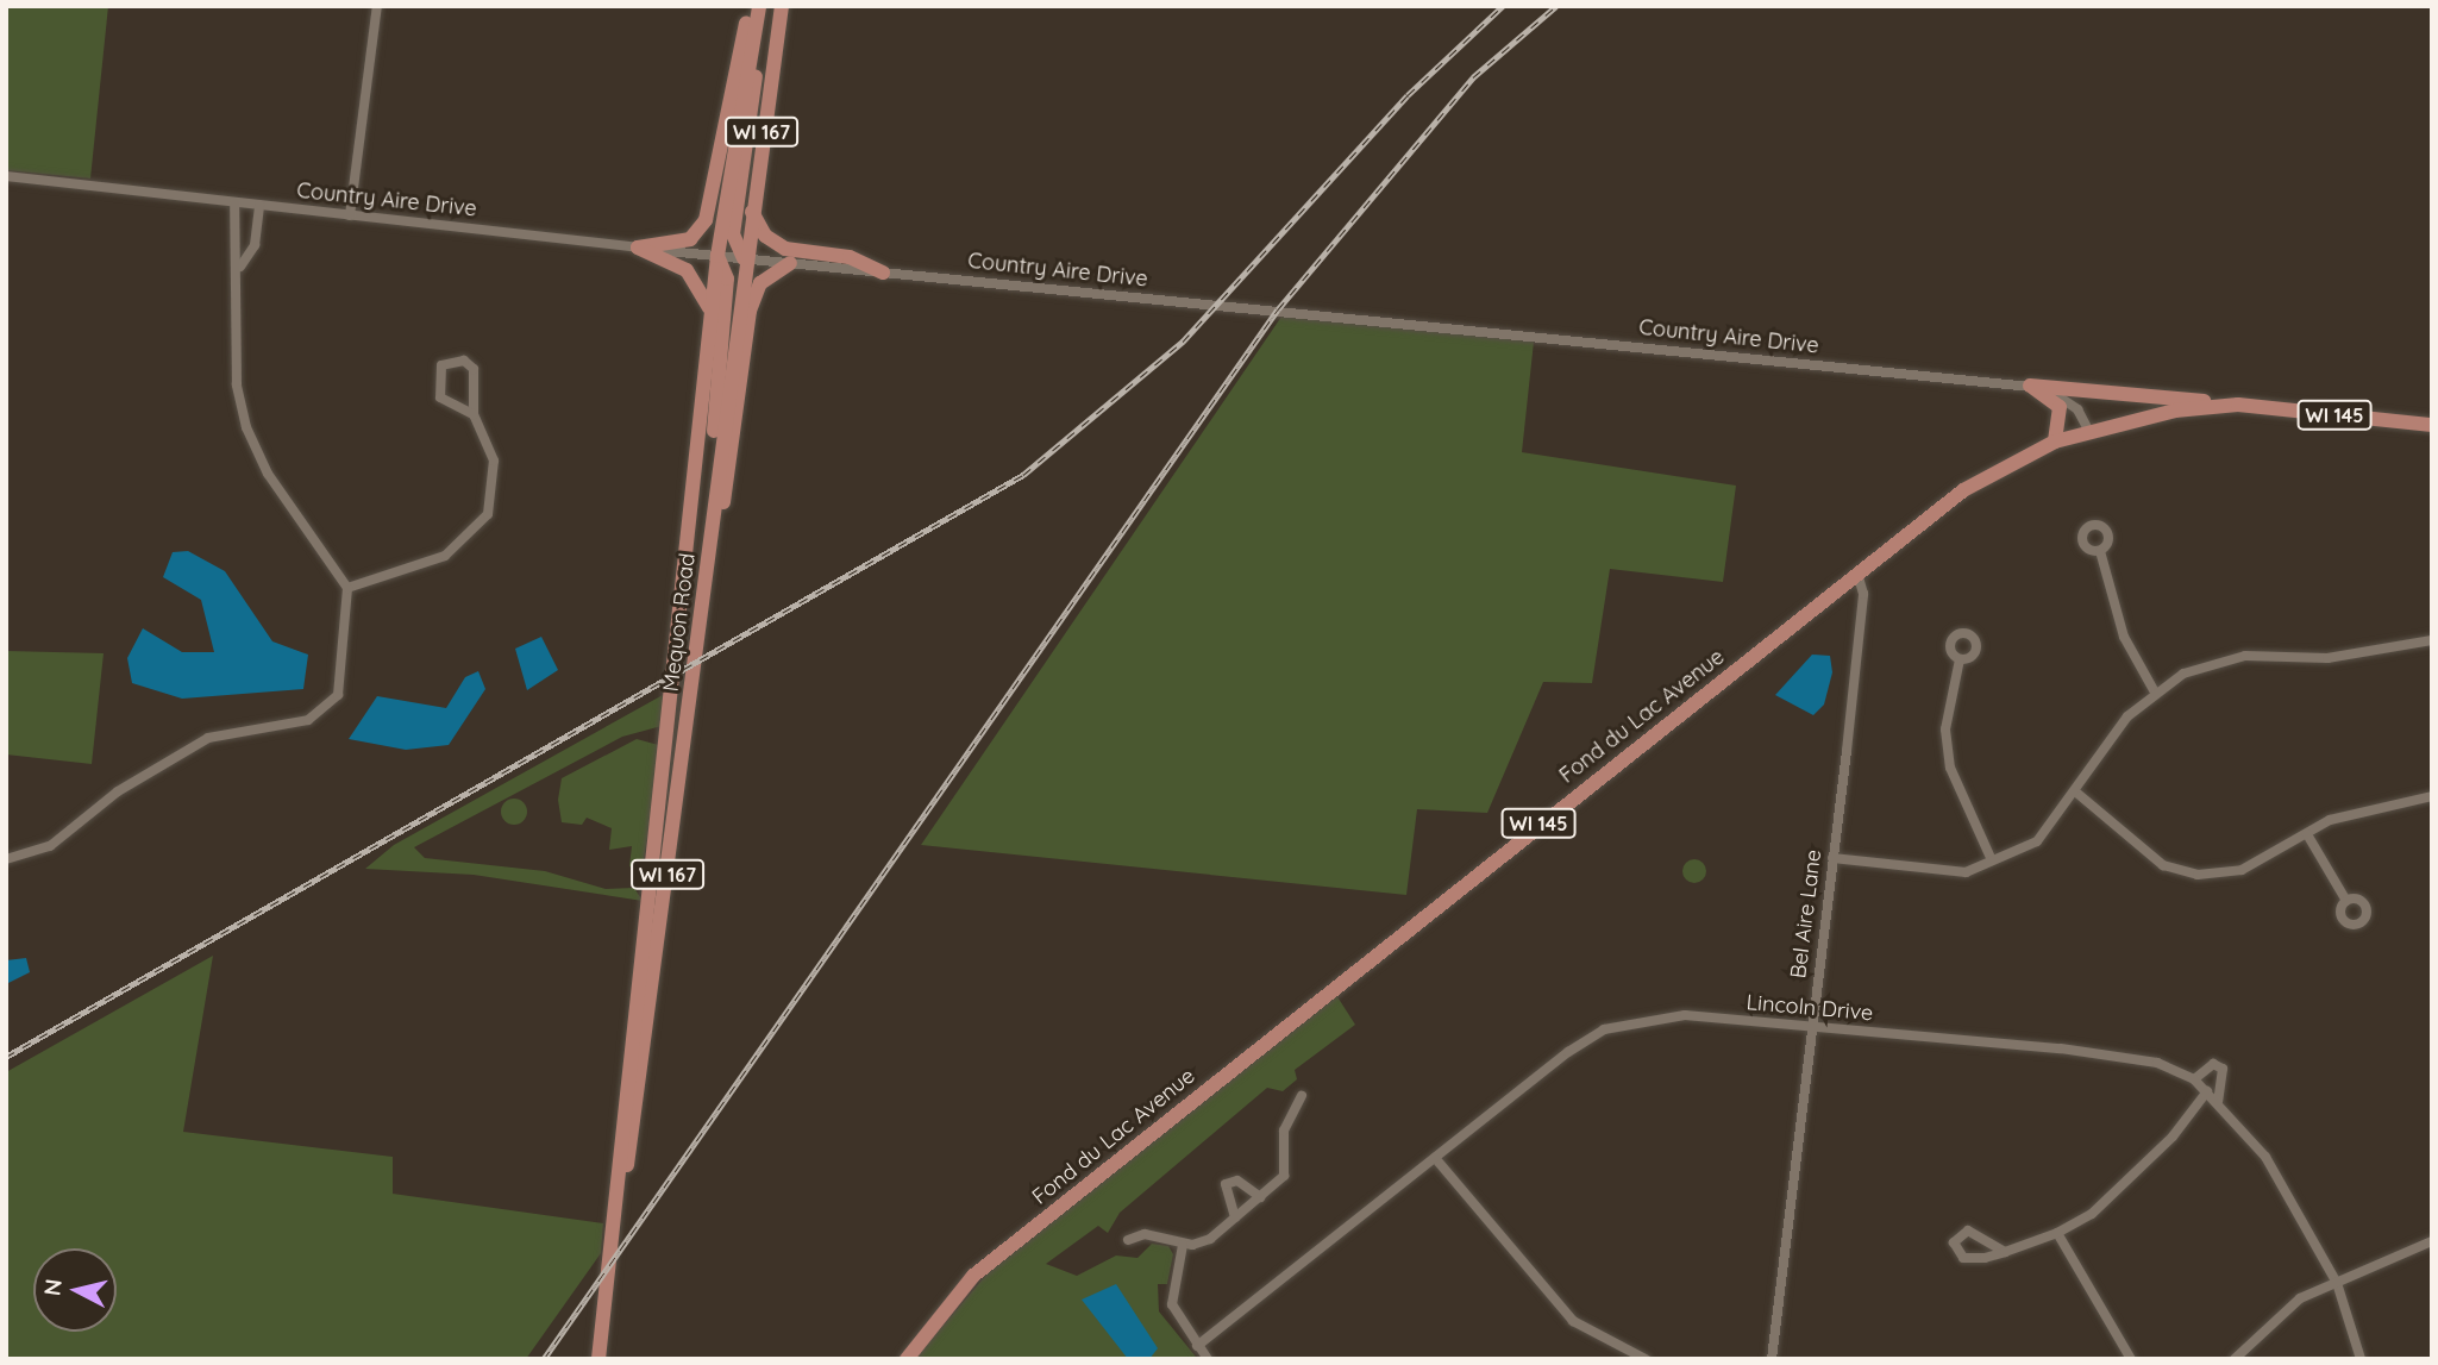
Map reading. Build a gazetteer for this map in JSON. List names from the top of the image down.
{
  "streets": {
    "main road": [
      "WI 167",
      "WI 145",
      "Mequon Road",
      "Fond du Lac Avenue"
    ],
    "street": ["Country Aire Drive", "Bel Aire Lane", "Lincoln Drive"]
  },
  "crossings": [
    ["Country Aire Drive", "Mequon Road"],
    ["Country Aire Drive", "Fond du Lac Avenue"],
    ["Fond du Lac Avenue", "Bel Aire Lane"],
    ["Bel Aire Lane", "Lincoln Drive"]
  ],
  "north": "left"
}
